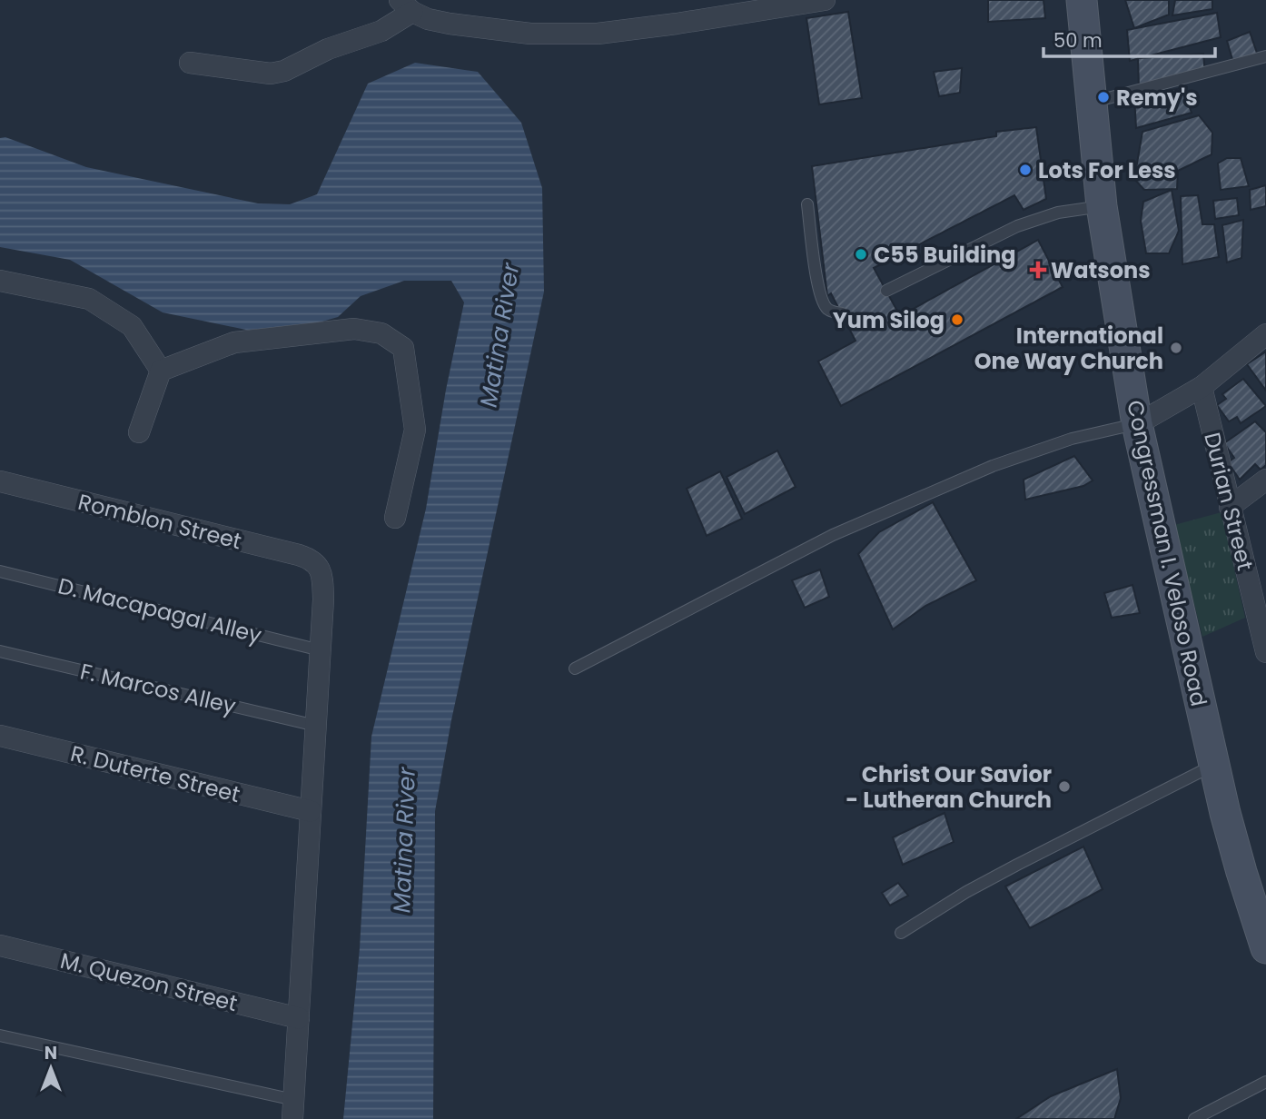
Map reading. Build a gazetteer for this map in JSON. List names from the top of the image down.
{
  "streets": {
    "main road": ["Congressman I. Veloso Road"],
    "street": [
      "Durian Street",
      "Romblon Street",
      "R. Duterte Street",
      "M. Quezon Street"
    ],
    "lane": ["D. Macapagal Alley", "F. Marcos Alley"]
  },
  "crossings": [
    ["Romblon Street", "D. Macapagal Alley"]
  ],
  "water": ["Matina River"],
  "places": {
    "other": [
      "Remy's",
      "Lots For Less",
      "C55 Building",
      "Yum Silog",
      "International One Way Church",
      "Christ Our Savior - Lutheran Church"
    ],
    "health": ["Watsons"]
  },
  "scale_bar": "50 m",
  "north": "top"
}
